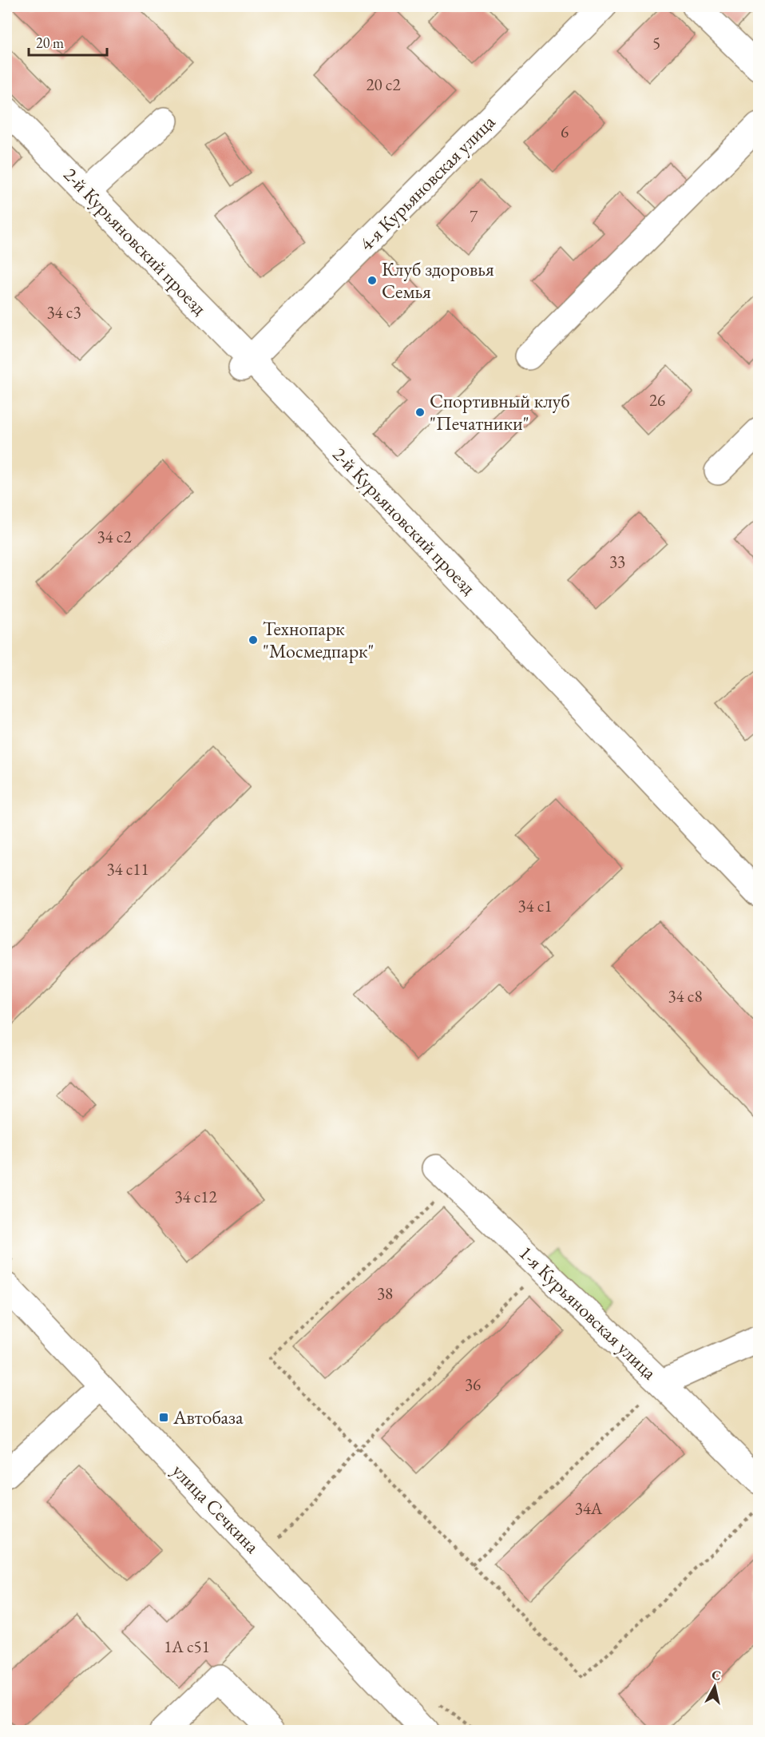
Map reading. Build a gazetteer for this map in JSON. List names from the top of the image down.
{
  "streets": {
    "street": [
      "4-я Курьяновская улица",
      "2-й Курьяновский проезд",
      "1-я Курьяновская улица",
      "улица Сечкина"
    ]
  },
  "crossings": [
    ["4-я Курьяновская улица", "2-й Курьяновский проезд"]
  ],
  "places": {
    "other": ["Клуб здоровья Семья", "Спортивный клуб \"Печатники\"", "Технопарк \"Мосмедпарк\""],
    "transit": ["Автобаза"]
  },
  "house_numbers": [
    "5",
    "20 с2",
    "6",
    "7",
    "34 с3",
    "26",
    "34 с2",
    "33",
    "34 c11",
    "34 с1",
    "34 с8",
    "34 с12",
    "38",
    "36",
    "34А",
    "1А с51"
  ],
  "scale_bar": "20 m",
  "north": "top"
}
